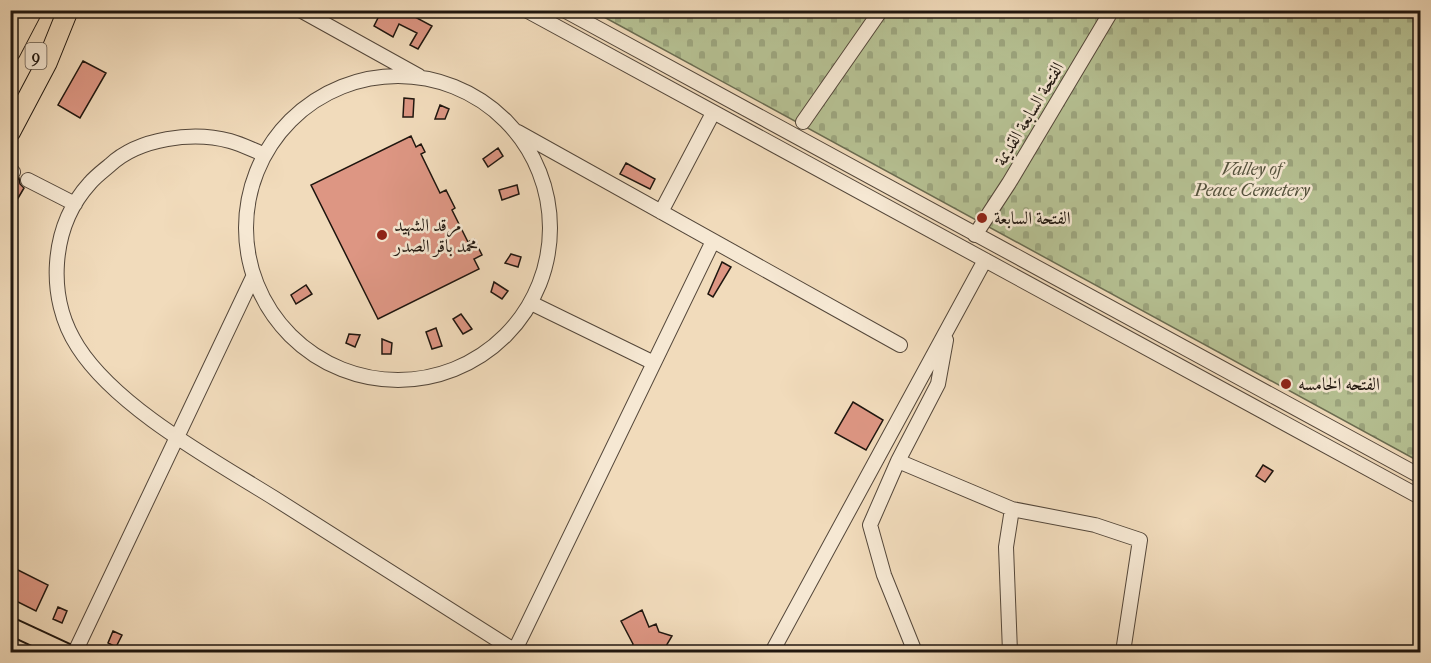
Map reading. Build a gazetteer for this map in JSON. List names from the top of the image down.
{
  "streets": {
    "highway": ["9"],
    "street": ["الفتحة السابعة القديمة"]
  },
  "parks": ["Valley of Peace Cemetery"],
  "places": ["الفتحة السابعة", "مرقد الشهيد محمد باقر الصدر", "الفتحه الخامسه"]
}
